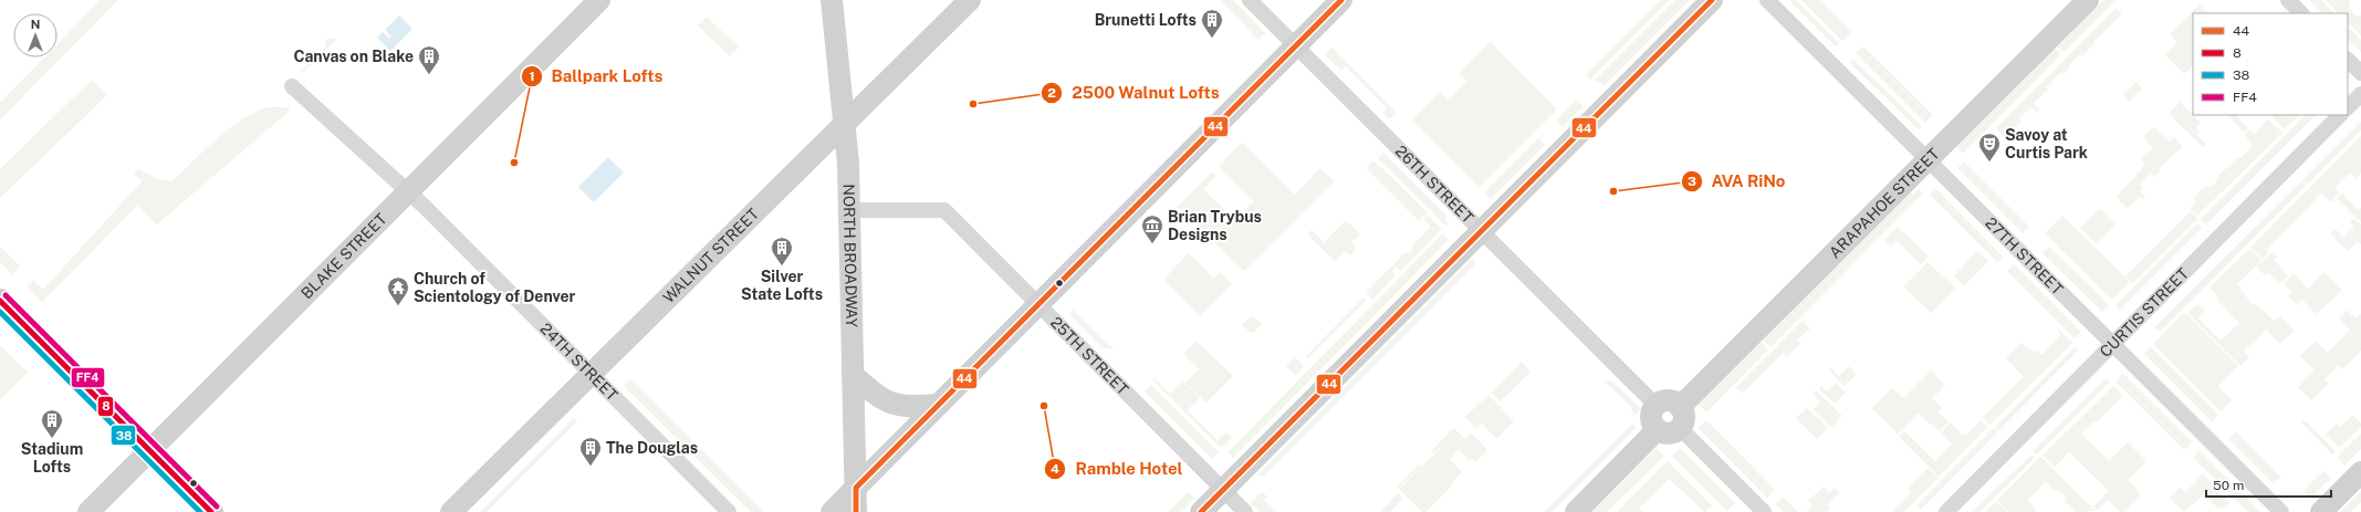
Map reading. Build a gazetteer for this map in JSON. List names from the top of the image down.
{
  "streets": {
    "street": [
      "26TH STREET",
      "ARAPAHOE STREET",
      "WALNUT STREET",
      "NORTH BROADWAY",
      "27TH STREET",
      "BLAKE STREET",
      "CURTIS STREET",
      "25TH STREET",
      "24TH STREET"
    ]
  },
  "crossings": [
    ["26TH STREET", "ARAPAHOE STREET"],
    ["ARAPAHOE STREET", "27TH STREET"],
    ["WALNUT STREET", "NORTH BROADWAY"],
    ["WALNUT STREET", "24TH STREET"],
    ["NORTH BROADWAY", "25TH STREET"],
    ["27TH STREET", "CURTIS STREET"],
    ["BLAKE STREET", "24TH STREET"]
  ],
  "places": {
    "building": [
      "Brunetti Lofts",
      "Canvas on Blake",
      "Silver State Lofts",
      "Stadium Lofts",
      "The Douglas"
    ],
    "other": [
      "2500 Walnut Lofts",
      "Ballpark Lofts",
      "AVA RiNo",
      "Ramble Hotel"
    ],
    "theatre": ["Savoy at Curtis Park"],
    "museum": ["Brian Trybus Designs"],
    "temple": ["Church of Scientology of Denver"]
  },
  "lines": [
    "transit line 44",
    "transit line FF4",
    "transit line 8",
    "transit line 38"
  ],
  "legend": [
    "44",
    "8",
    "38",
    "FF4"
  ],
  "scale_bar": "50 m",
  "north": "top"
}
